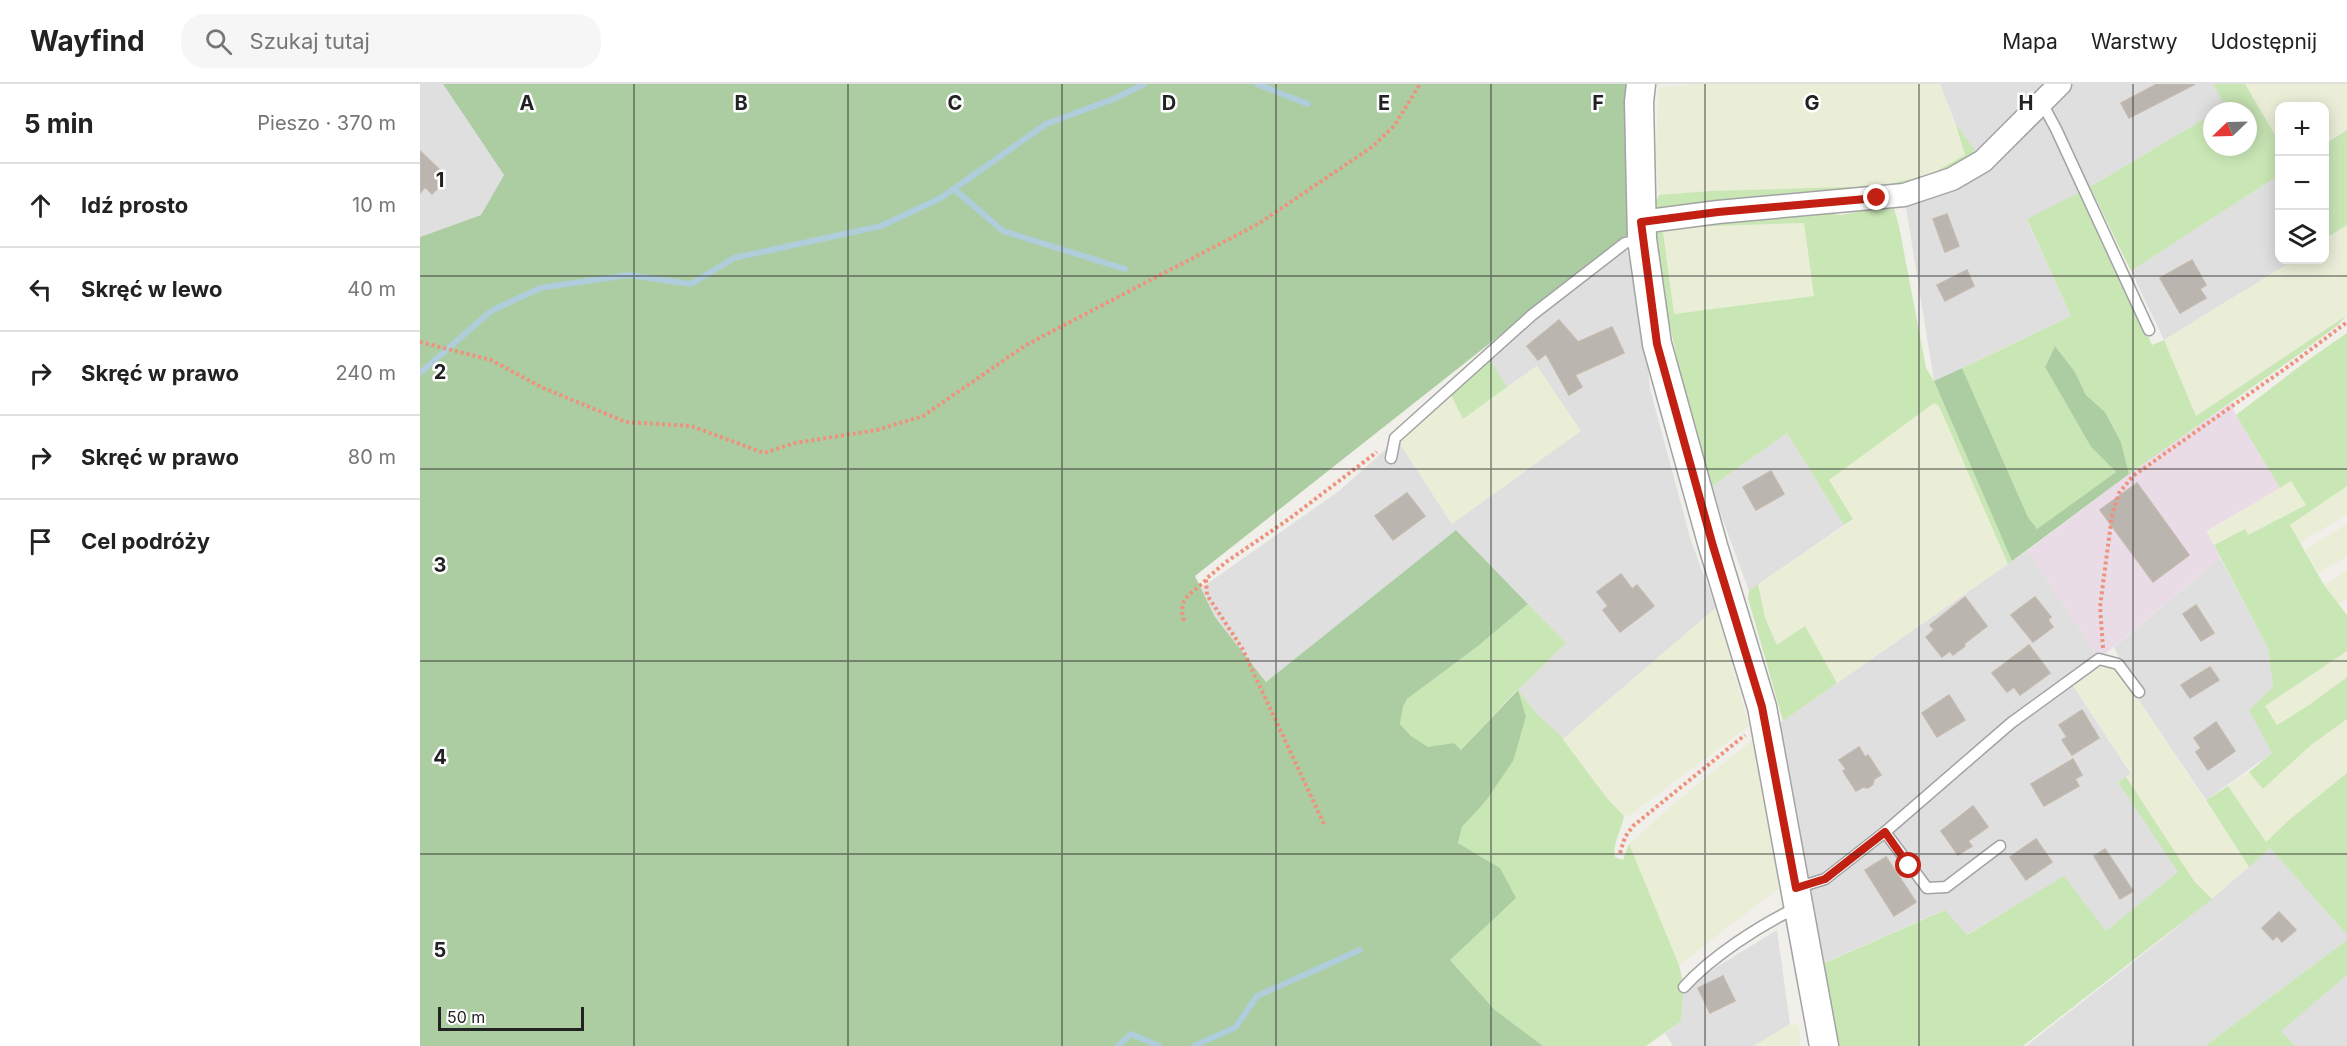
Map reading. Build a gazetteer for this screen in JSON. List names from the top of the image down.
{
  "scale_bar": "50 m",
  "north": "bottom left",
  "page": {
    "header": "Wayfind",
    "search": "Szukaj tutaj",
    "nav": ["Mapa", "Warstwy", "Udostępnij"],
    "heading": ["5 min", "Pieszo · 370 m"],
    "map_buttons": ["+", "−"],
    "list": [
      ["Idź prosto", "10 m"],
      ["Skręć w lewo", "40 m"],
      ["Skręć w prawo", "240 m"],
      ["Skręć w prawo", "80 m"],
      "Cel podróży"
    ],
    "scale": "50 m"
  },
  "grid": {
    "columns": [
      "A",
      "B",
      "C",
      "D",
      "E",
      "F",
      "G",
      "H"
    ],
    "rows": [
      "1",
      "2",
      "3",
      "4",
      "5"
    ]
  }
}
